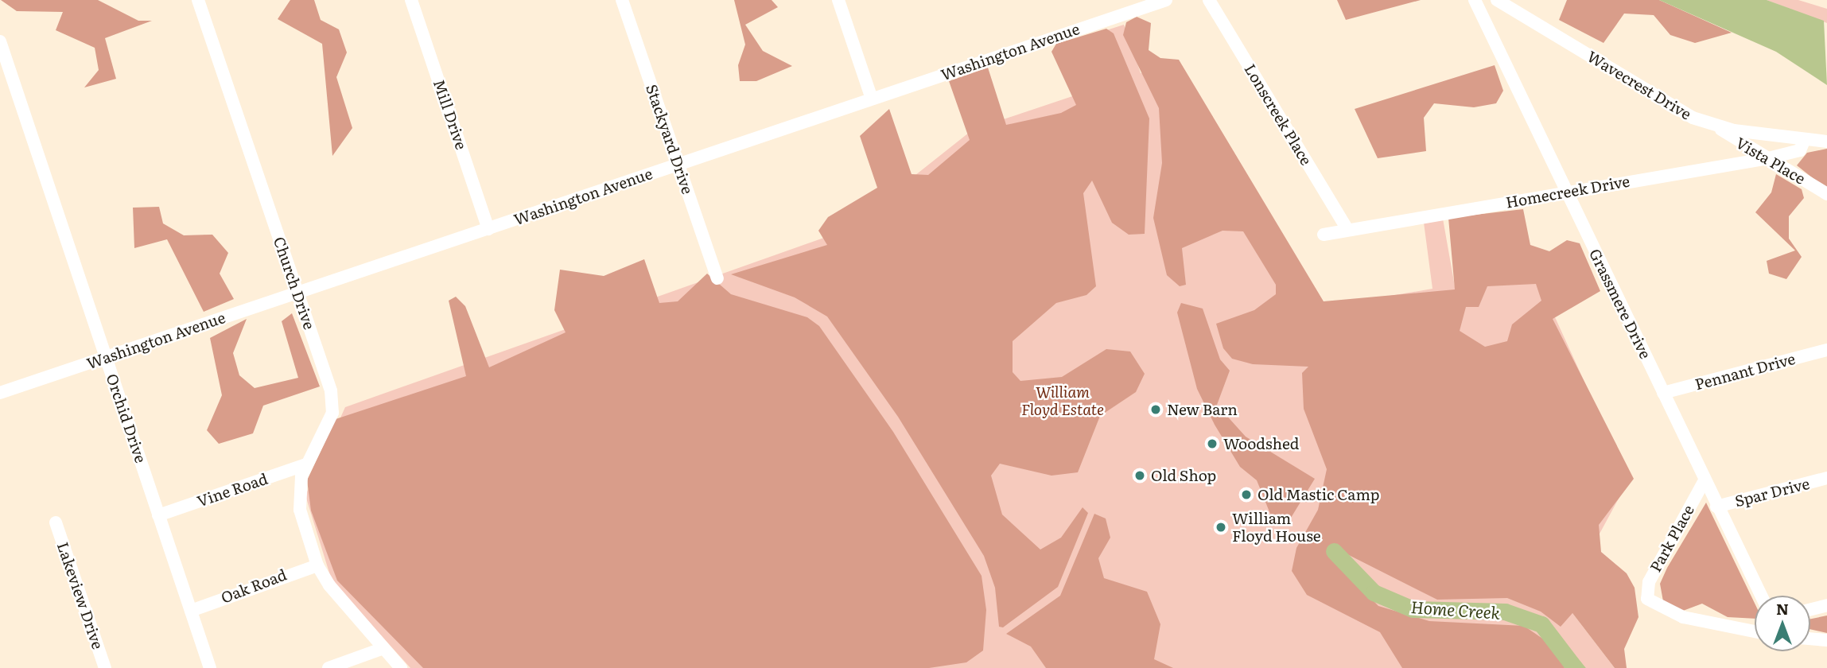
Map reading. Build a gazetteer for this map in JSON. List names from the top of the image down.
{
  "streets": {
    "street": [
      "Washington Avenue",
      "Wavecrest Drive",
      "Mill Drive",
      "Lonscreek Place",
      "Stackyard Drive",
      "Vista Place",
      "Homecreek Drive",
      "Church Drive",
      "Grassmere Drive",
      "Pennant Drive",
      "Orchid Drive",
      "Vine Road",
      "Spar Drive",
      "Park Place",
      "Oak Road",
      "Lakeview Drive"
    ]
  },
  "crossings": [
    ["Washington Avenue", "Mill Drive"],
    ["Washington Avenue", "Stackyard Drive"],
    ["Washington Avenue", "Church Drive"],
    ["Washington Avenue", "Orchid Drive"],
    ["Wavecrest Drive", "Vista Place"],
    ["Wavecrest Drive", "Homecreek Drive"],
    ["Lonscreek Place", "Homecreek Drive"],
    ["Vista Place", "Homecreek Drive"],
    ["Homecreek Drive", "Grassmere Drive"],
    ["Church Drive", "Vine Road"],
    ["Church Drive", "Oak Road"],
    ["Grassmere Drive", "Pennant Drive"],
    ["Grassmere Drive", "Spar Drive"],
    ["Grassmere Drive", "Park Place"],
    ["Orchid Drive", "Vine Road"],
    ["Orchid Drive", "Oak Road"]
  ],
  "water": ["Home Creek"],
  "parks": ["William Floyd Estate"],
  "places": [
    "New Barn",
    "Woodshed",
    "Old Shop",
    "Old Mastic Camp",
    "William Floyd House"
  ],
  "north": "top"
}
